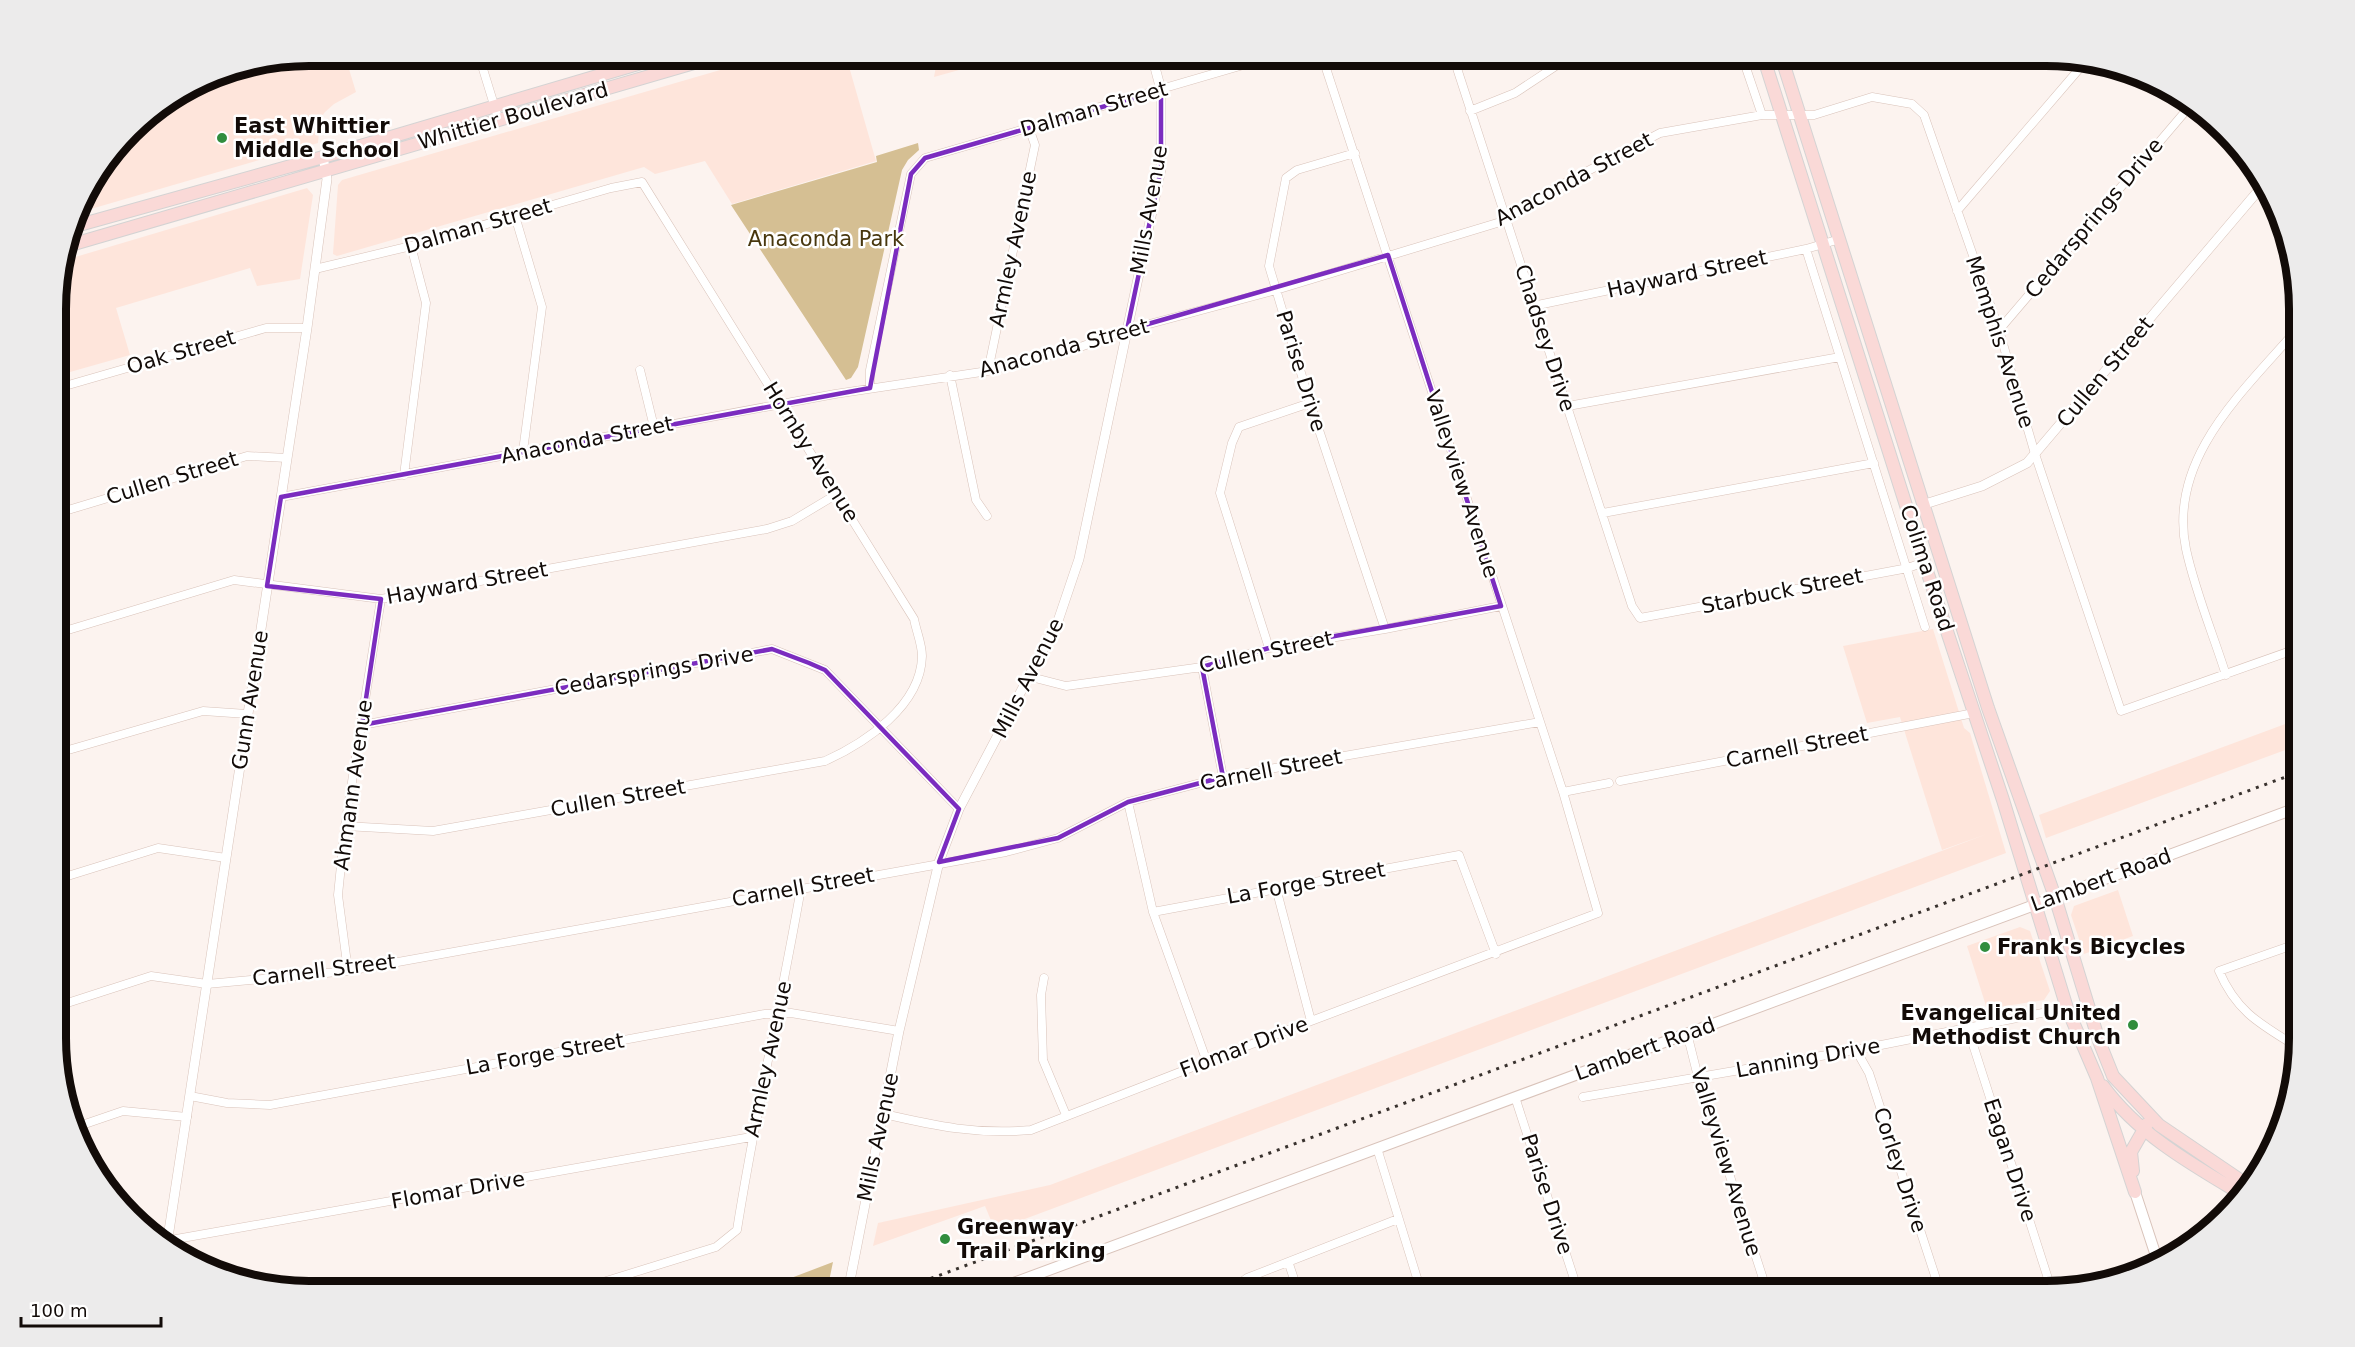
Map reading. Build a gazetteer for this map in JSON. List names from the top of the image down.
{
  "streets": {
    "main road": ["Whittier Boulevard", "Colima Road", "Lambert Road"],
    "street": [
      "Dalman Street",
      "Anaconda Street",
      "Mills Avenue",
      "Cedarsprings Drive",
      "Armley Avenue",
      "Hayward Street",
      "Chadsey Drive",
      "Memphis Avenue",
      "Oak Street",
      "Parise Drive",
      "Cullen Street",
      "Hornby Avenue",
      "Valleyview Avenue",
      "Starbuck Street",
      "Gunn Avenue",
      "Carnell Street",
      "Ahmann Avenue",
      "La Forge Street",
      "Flomar Drive",
      "Lanning Drive",
      "Eagan Drive",
      "Corley Drive"
    ]
  },
  "crossings": [
    ["Dalman Street", "Anaconda Street"],
    ["Dalman Street", "Mills Avenue"],
    ["Dalman Street", "Armley Avenue"],
    ["Dalman Street", "Hornby Avenue"],
    ["Dalman Street", "Gunn Avenue"],
    ["Whittier Boulevard", "Gunn Avenue"],
    ["Anaconda Street", "Mills Avenue"],
    ["Anaconda Street", "Armley Avenue"],
    ["Anaconda Street", "Chadsey Drive"],
    ["Anaconda Street", "Memphis Avenue"],
    ["Anaconda Street", "Parise Drive"],
    ["Anaconda Street", "Hornby Avenue"],
    ["Anaconda Street", "Valleyview Avenue"],
    ["Anaconda Street", "Colima Road"],
    ["Anaconda Street", "Gunn Avenue"],
    ["Mills Avenue", "Cedarsprings Drive"],
    ["Mills Avenue", "Cullen Street"],
    ["Mills Avenue", "Carnell Street"],
    ["Mills Avenue", "La Forge Street"],
    ["Mills Avenue", "Flomar Drive"],
    ["Cedarsprings Drive", "Memphis Avenue"],
    ["Cedarsprings Drive", "Cullen Street"],
    ["Cedarsprings Drive", "Hornby Avenue"],
    ["Cedarsprings Drive", "Ahmann Avenue"],
    ["Armley Avenue", "Carnell Street"],
    ["Armley Avenue", "La Forge Street"],
    ["Armley Avenue", "Flomar Drive"],
    ["Hayward Street", "Chadsey Drive"],
    ["Hayward Street", "Hornby Avenue"],
    ["Hayward Street", "Colima Road"],
    ["Hayward Street", "Gunn Avenue"],
    ["Hayward Street", "Ahmann Avenue"],
    ["Chadsey Drive", "Starbuck Street"],
    ["Memphis Avenue", "Cullen Street"],
    ["Memphis Avenue", "Colima Road"],
    ["Oak Street", "Gunn Avenue"],
    ["Parise Drive", "Cullen Street"],
    ["Parise Drive", "Valleyview Avenue"],
    ["Parise Drive", "Lambert Road"],
    ["Cullen Street", "Hornby Avenue"],
    ["Cullen Street", "Valleyview Avenue"],
    ["Cullen Street", "Colima Road"],
    ["Cullen Street", "Gunn Avenue"],
    ["Cullen Street", "Ahmann Avenue"],
    ["Valleyview Avenue", "Carnell Street"],
    ["Valleyview Avenue", "Lambert Road"],
    ["Valleyview Avenue", "Flomar Drive"],
    ["Valleyview Avenue", "Lanning Drive"],
    ["Colima Road", "Starbuck Street"],
    ["Colima Road", "Carnell Street"],
    ["Colima Road", "Lambert Road"],
    ["Colima Road", "Lanning Drive"],
    ["Gunn Avenue", "Carnell Street"],
    ["Gunn Avenue", "La Forge Street"],
    ["Carnell Street", "Ahmann Avenue"],
    ["La Forge Street", "Flomar Drive"],
    ["Lanning Drive", "Eagan Drive"],
    ["Lanning Drive", "Corley Drive"]
  ],
  "parks": ["Anaconda Park"],
  "places": [
    "East Whittier Middle School",
    "Frank's Bicycles",
    "Evangelical United Methodist Church",
    "Greenway Trail Parking"
  ],
  "scale_bar": "100 m"
}
